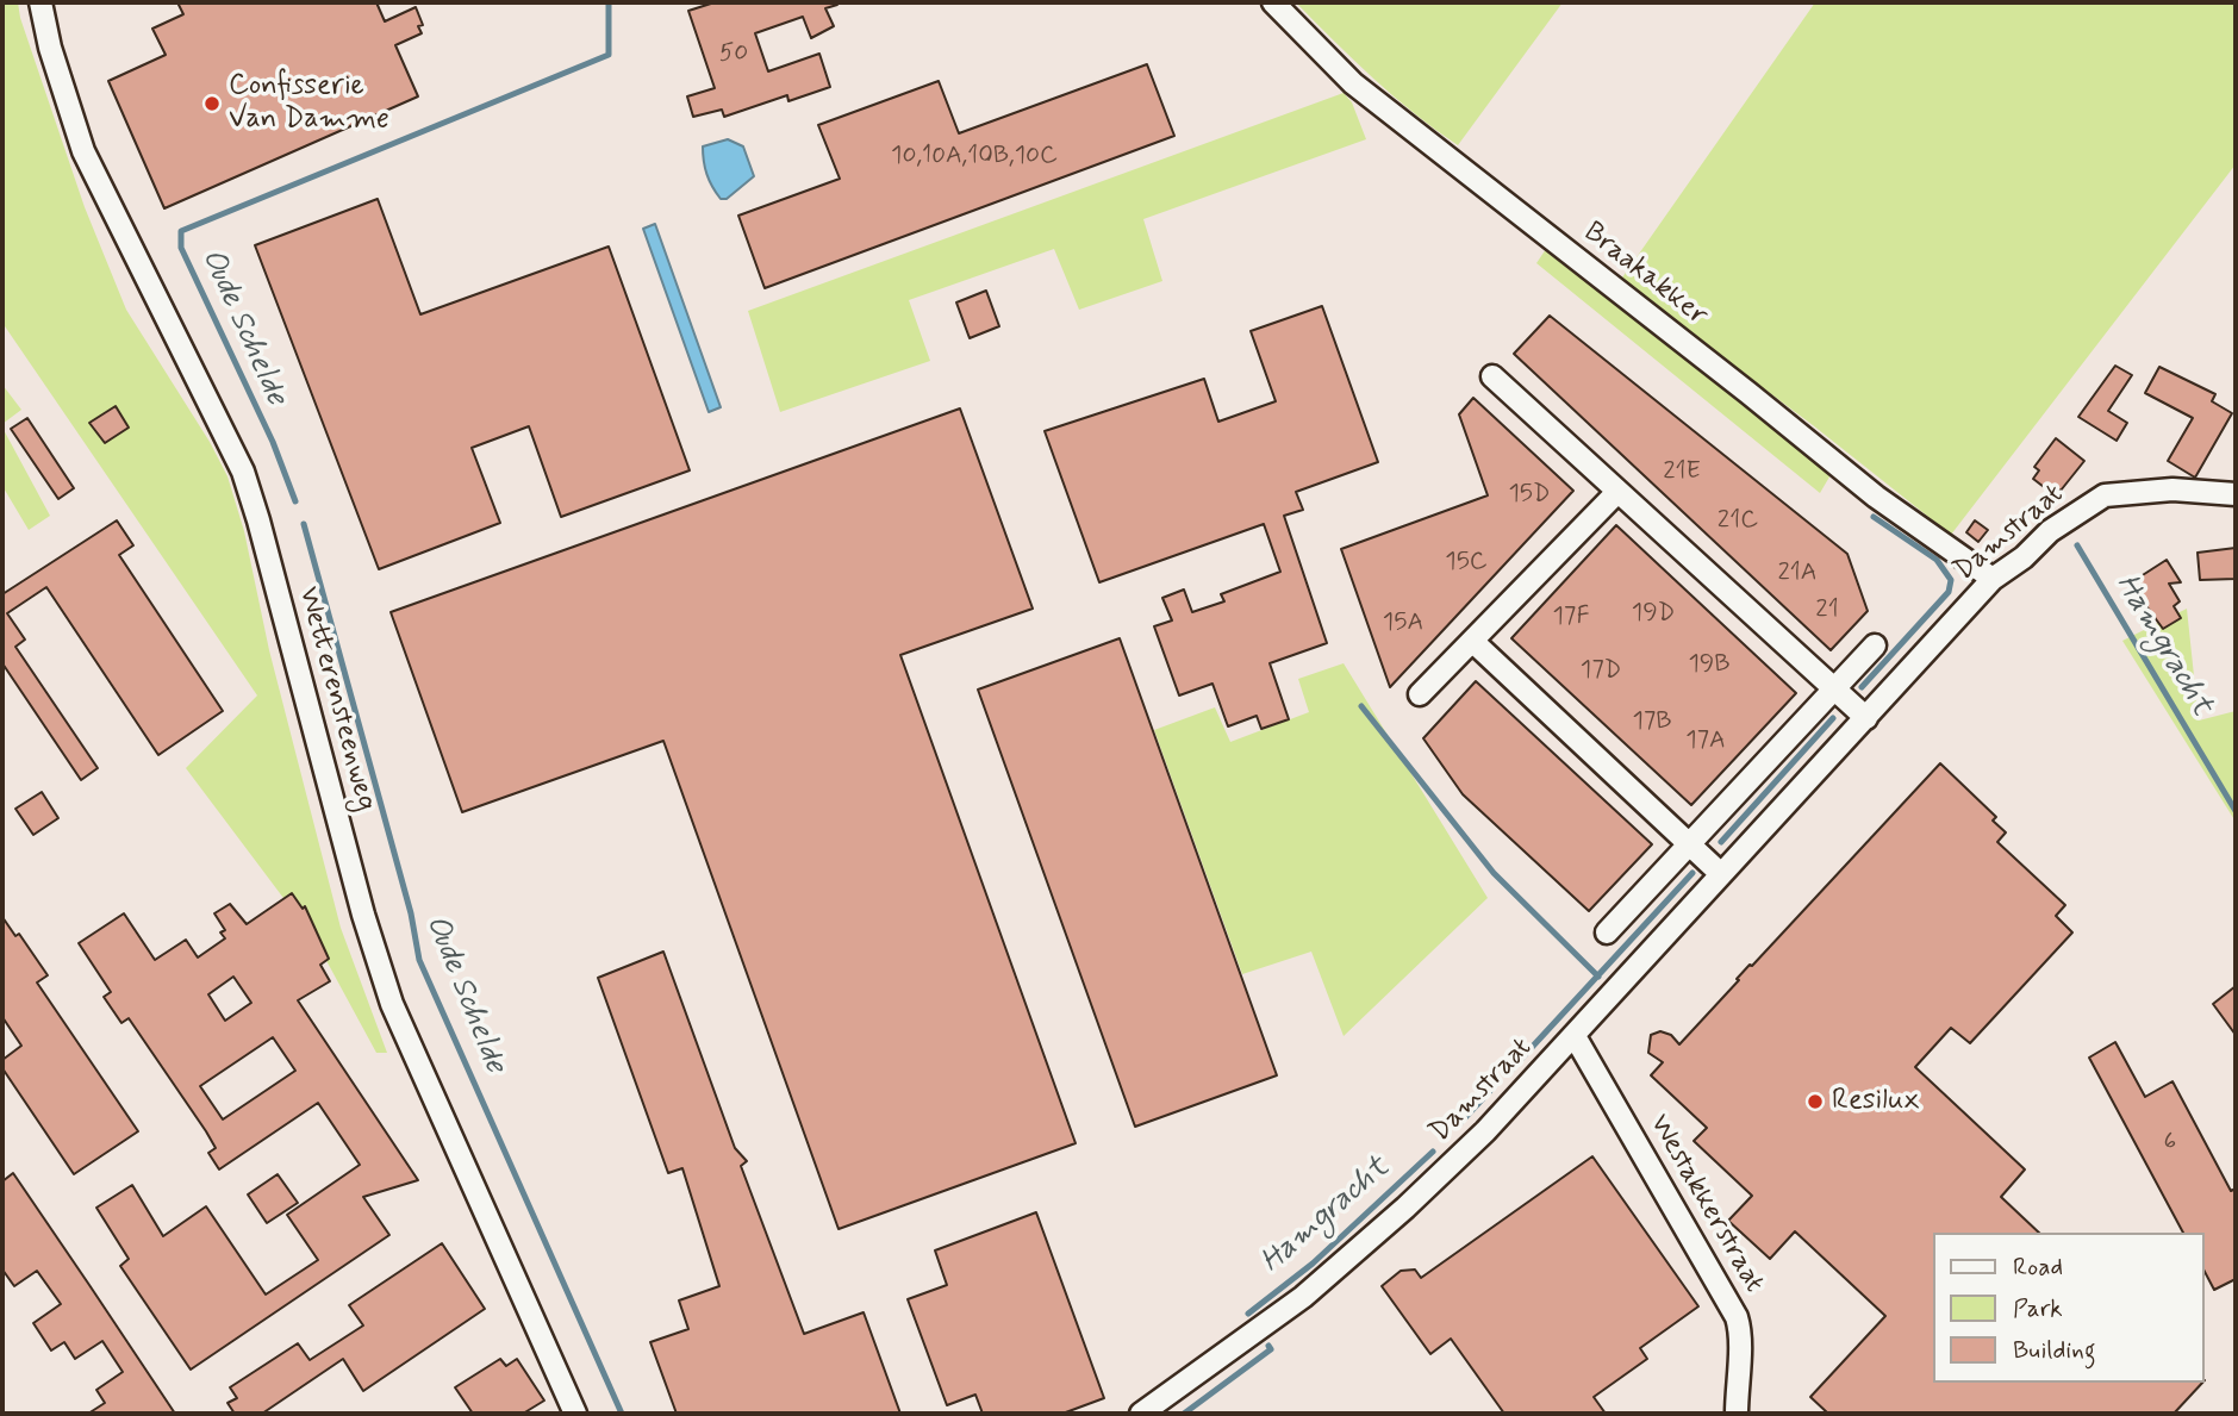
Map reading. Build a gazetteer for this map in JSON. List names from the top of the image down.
{
  "streets": {
    "street": [
      "Braakakker",
      "Damstraat",
      "Wetterensteenweg",
      "Westakkerstraat"
    ]
  },
  "crossings": [
    ["Braakakker", "Damstraat"],
    ["Damstraat", "Westakkerstraat"]
  ],
  "water": ["Oude Schelde", "Hamgracht"],
  "places": ["Confisserie Van Damme", "Resilux"],
  "house_numbers": [
    "50",
    "10,10A,10B,10C",
    "21E",
    "15D",
    "21C",
    "15C",
    "21A",
    "21",
    "19D",
    "17F",
    "15A",
    "19B",
    "17D",
    "17B",
    "17A",
    "6"
  ],
  "legend": ["Road", "Park", "Building"]
}
